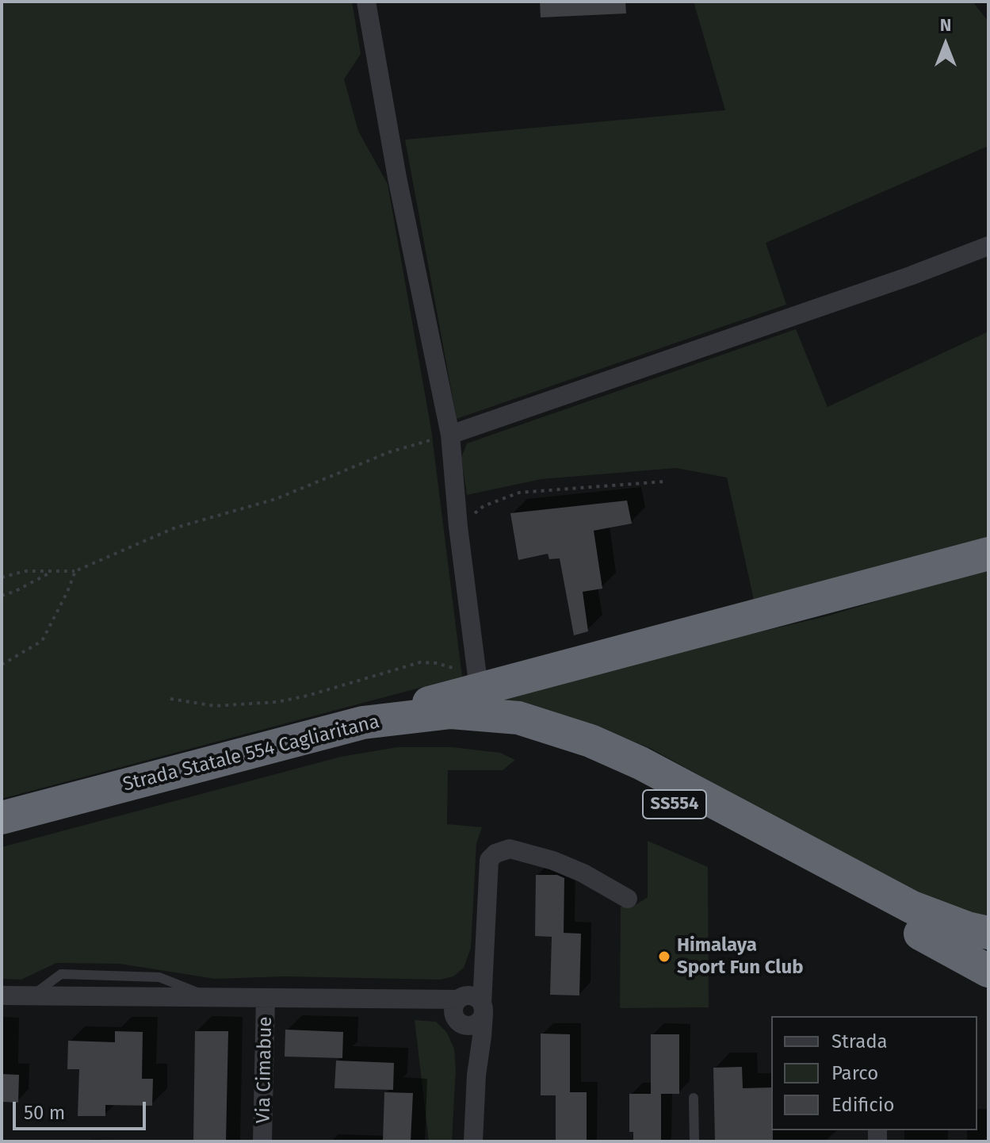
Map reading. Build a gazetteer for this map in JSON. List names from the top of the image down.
{
  "streets": {
    "highway": ["Strada Statale 554 Cagliaritana", "SS554"],
    "street": ["Via Cimabue"]
  },
  "places": ["Himalaya Sport Fun Club"],
  "legend": ["Strada", "Parco", "Edificio"],
  "scale_bar": "50 m",
  "north": "top"
}
